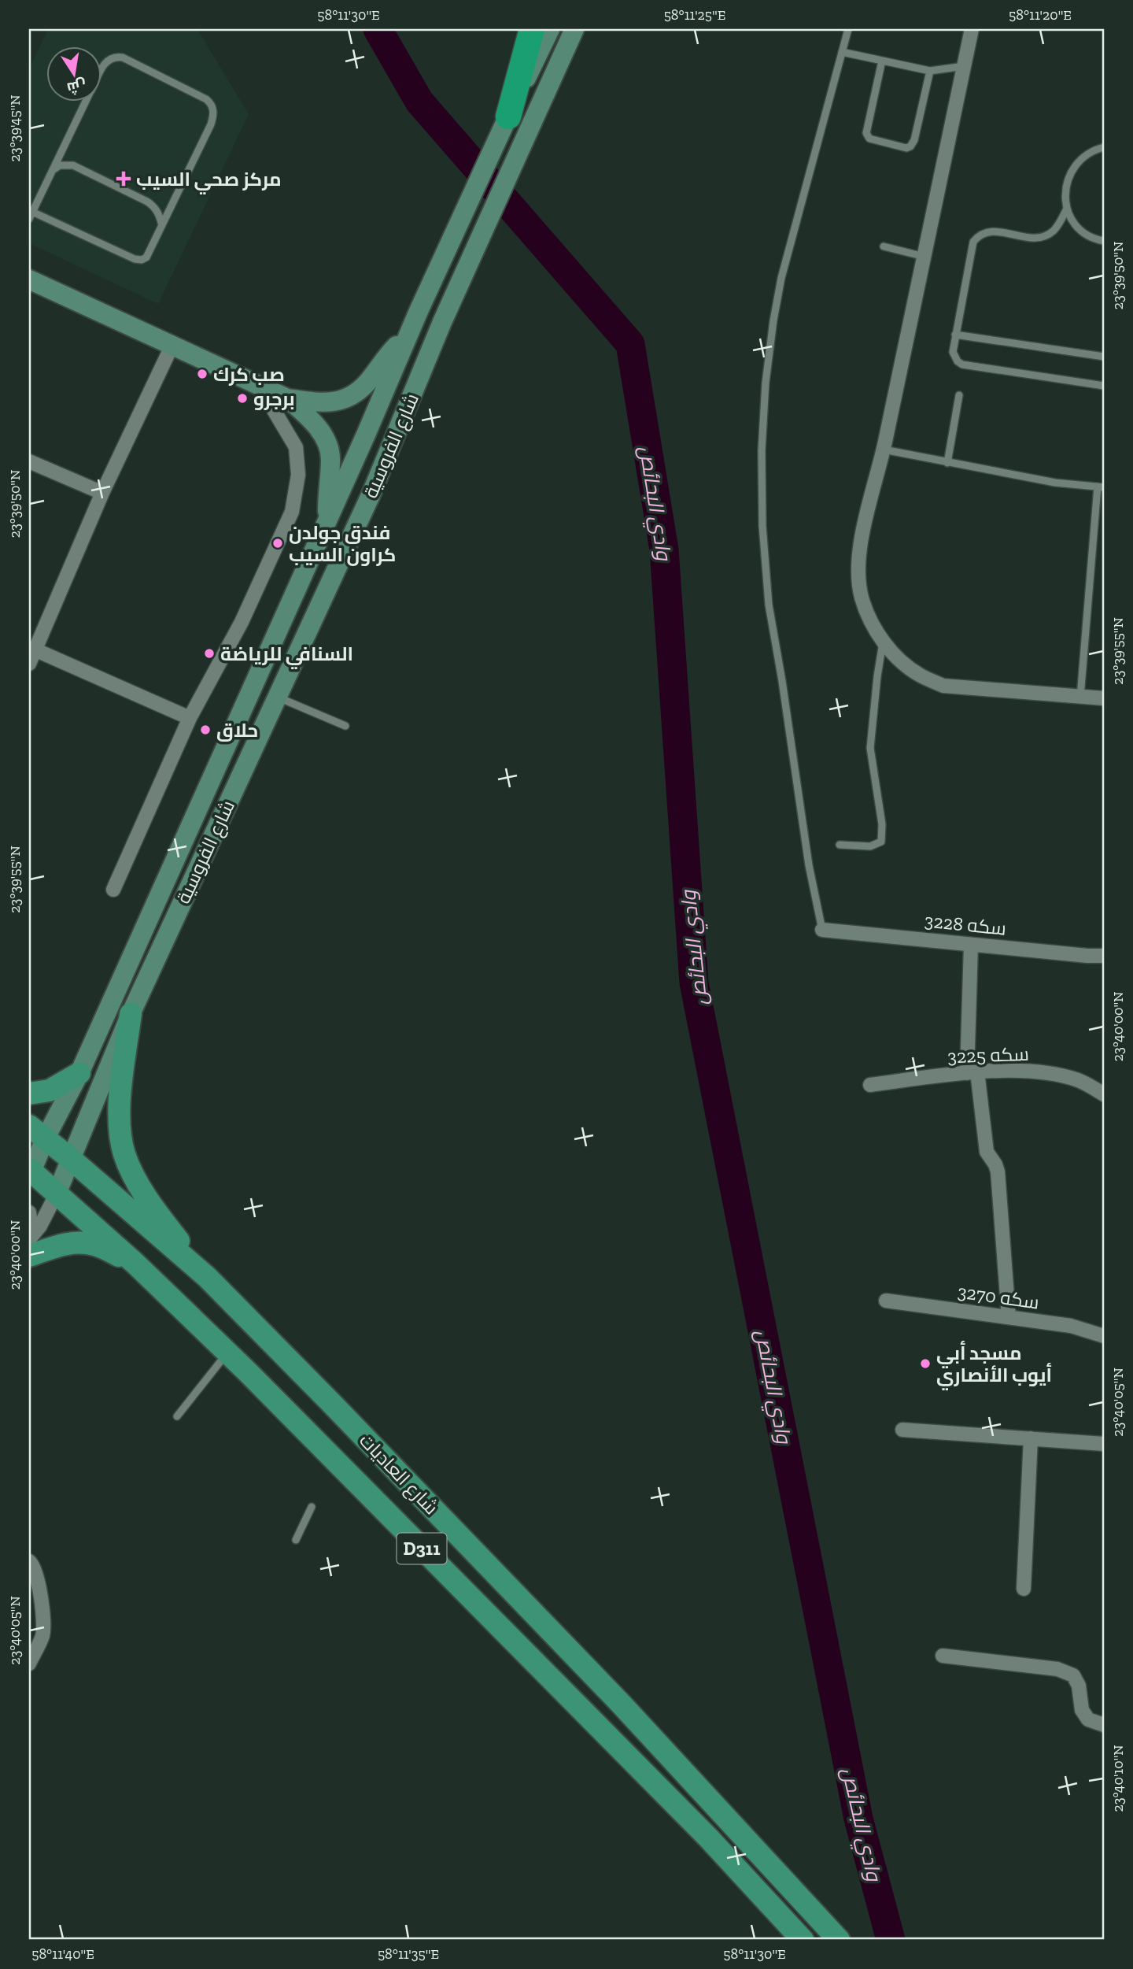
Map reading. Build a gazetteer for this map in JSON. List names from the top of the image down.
{
  "streets": {
    "main road": ["شارع الفروسية", "شارع العاديات", "D311"],
    "street": ["سكه 3228", "سكه 3225", "سكه 3270"]
  },
  "crossings": [
    ["شارع الفروسية", "شارع العاديات"]
  ],
  "water": ["وادي البحائص"],
  "places": {
    "health": ["مركز صحي السيب"],
    "other": [
      "صب كرك",
      "برجرو",
      "فندق جولدن كراون السيب",
      "السنافي للرياضة",
      "حلاق",
      "مسجد أبي أيوب الأنصاري"
    ]
  },
  "north": "bottom",
  "coordinates": [
    "58°11'30\"E",
    "58°11'25\"E",
    "58°11'20\"E",
    "23°39'45\"N",
    "23°39'50\"N",
    "23°39'55\"N",
    "23°40'00\"N",
    "23°40'05\"N",
    "23°40'10\"N",
    "58°11'40\"E",
    "58°11'35\"E"
  ]
}
